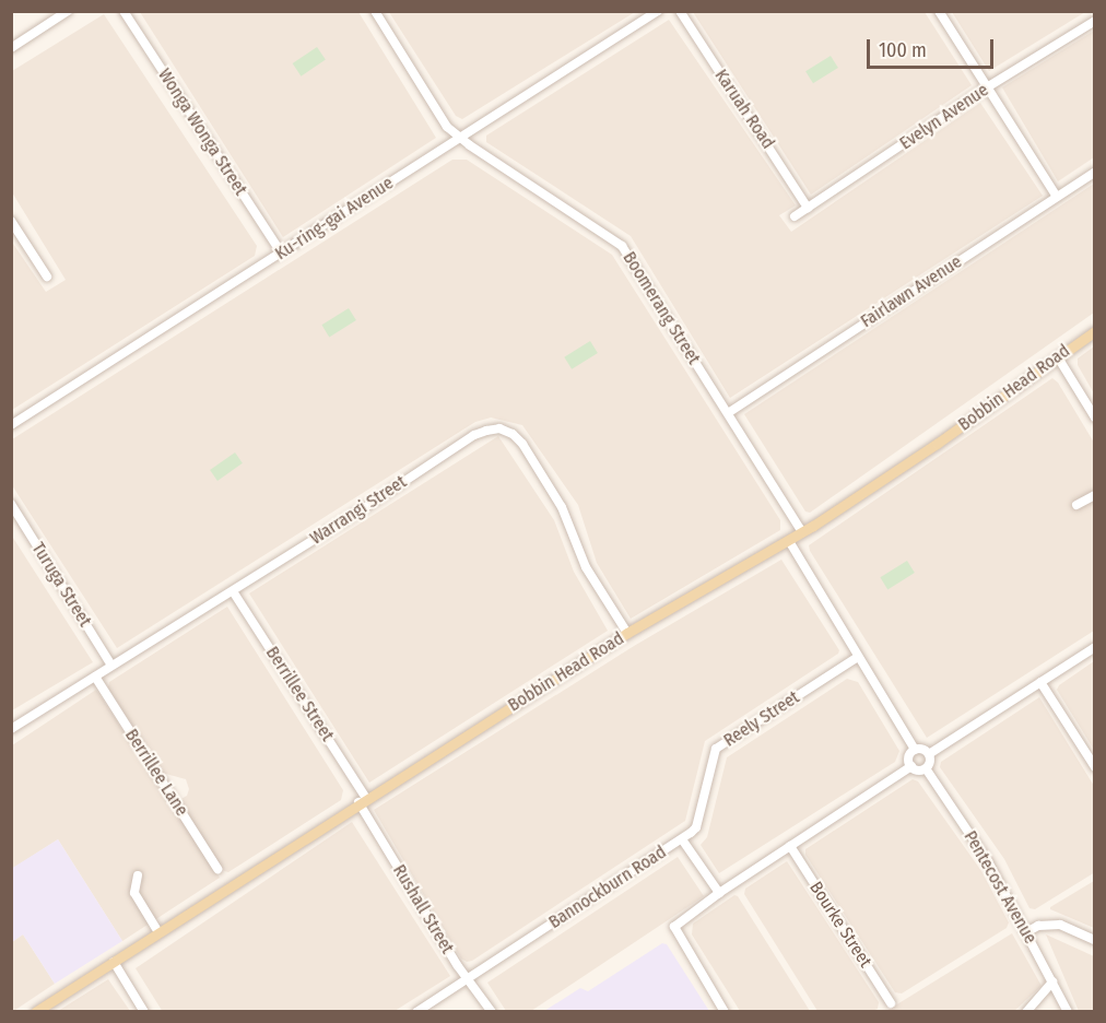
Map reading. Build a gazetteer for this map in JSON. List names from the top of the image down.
{
  "streets": {
    "main road": ["Bobbin Head Road"],
    "street": [
      "Karuah Road",
      "Evelyn Avenue",
      "Wonga Wonga Street",
      "Ku-ring-gai Avenue",
      "Fairlawn Avenue",
      "Boomerang Street",
      "Warrangi Street",
      "Turuga Street",
      "Berrillee Street",
      "Reely Street",
      "Berrillee Lane",
      "Bannockburn Road",
      "Pentecost Avenue",
      "Rushall Street",
      "Bourke Street"
    ]
  },
  "crossings": [
    ["Karuah Road", "Evelyn Avenue"],
    ["Wonga Wonga Street", "Ku-ring-gai Avenue"],
    ["Ku-ring-gai Avenue", "Boomerang Street"],
    ["Fairlawn Avenue", "Boomerang Street"],
    ["Boomerang Street", "Bobbin Head Road"],
    ["Bobbin Head Road", "Warrangi Street"],
    ["Bobbin Head Road", "Berrillee Street"],
    ["Bobbin Head Road", "Rushall Street"],
    ["Warrangi Street", "Turuga Street"],
    ["Warrangi Street", "Berrillee Street"],
    ["Warrangi Street", "Berrillee Lane"],
    ["Berrillee Street", "Rushall Street"],
    ["Reely Street", "Bannockburn Road"],
    ["Bannockburn Road", "Rushall Street"]
  ],
  "scale_bar": "100 m"
}
